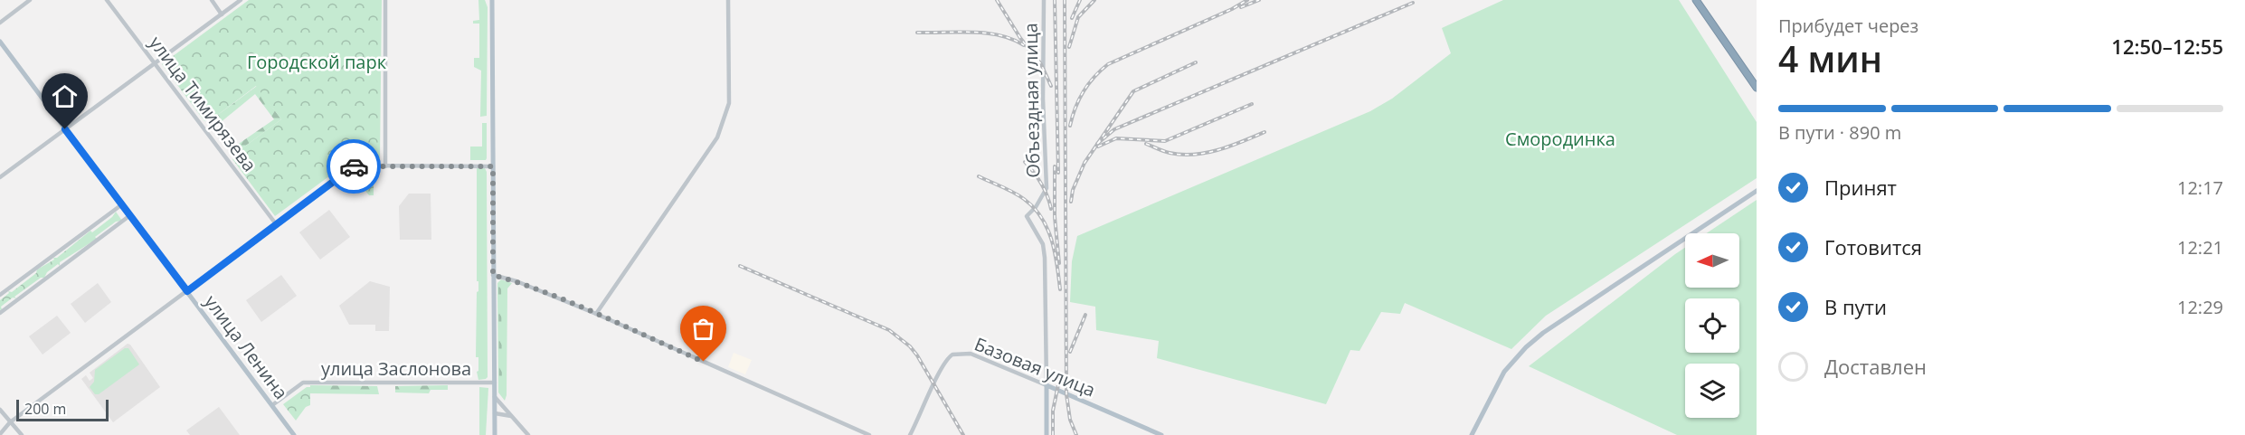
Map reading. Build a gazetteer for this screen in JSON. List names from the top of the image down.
{
  "streets": {
    "main road": ["улица Ленина", "Базовая улица"],
    "street": ["Объездная улица", "улица Тимирязева", "улица Заслонова"]
  },
  "crossings": [
    ["Объездная улица", "Базовая улица"],
    ["улица Ленина", "улица Заслонова"]
  ],
  "parks": ["Городской парк", "Смородинка"],
  "scale_bar": "200 m",
  "north": "left",
  "page": {
    "heading": ["4 мин", "Прибудет через", "12:50–12:55"],
    "bar": "В пути · 890 m",
    "list": [
      ["Принят", "12:17"],
      ["Готовится", "12:21"],
      ["В пути", "12:29"],
      "Доставлен"
    ],
    "scale": "200 m"
  }
}
